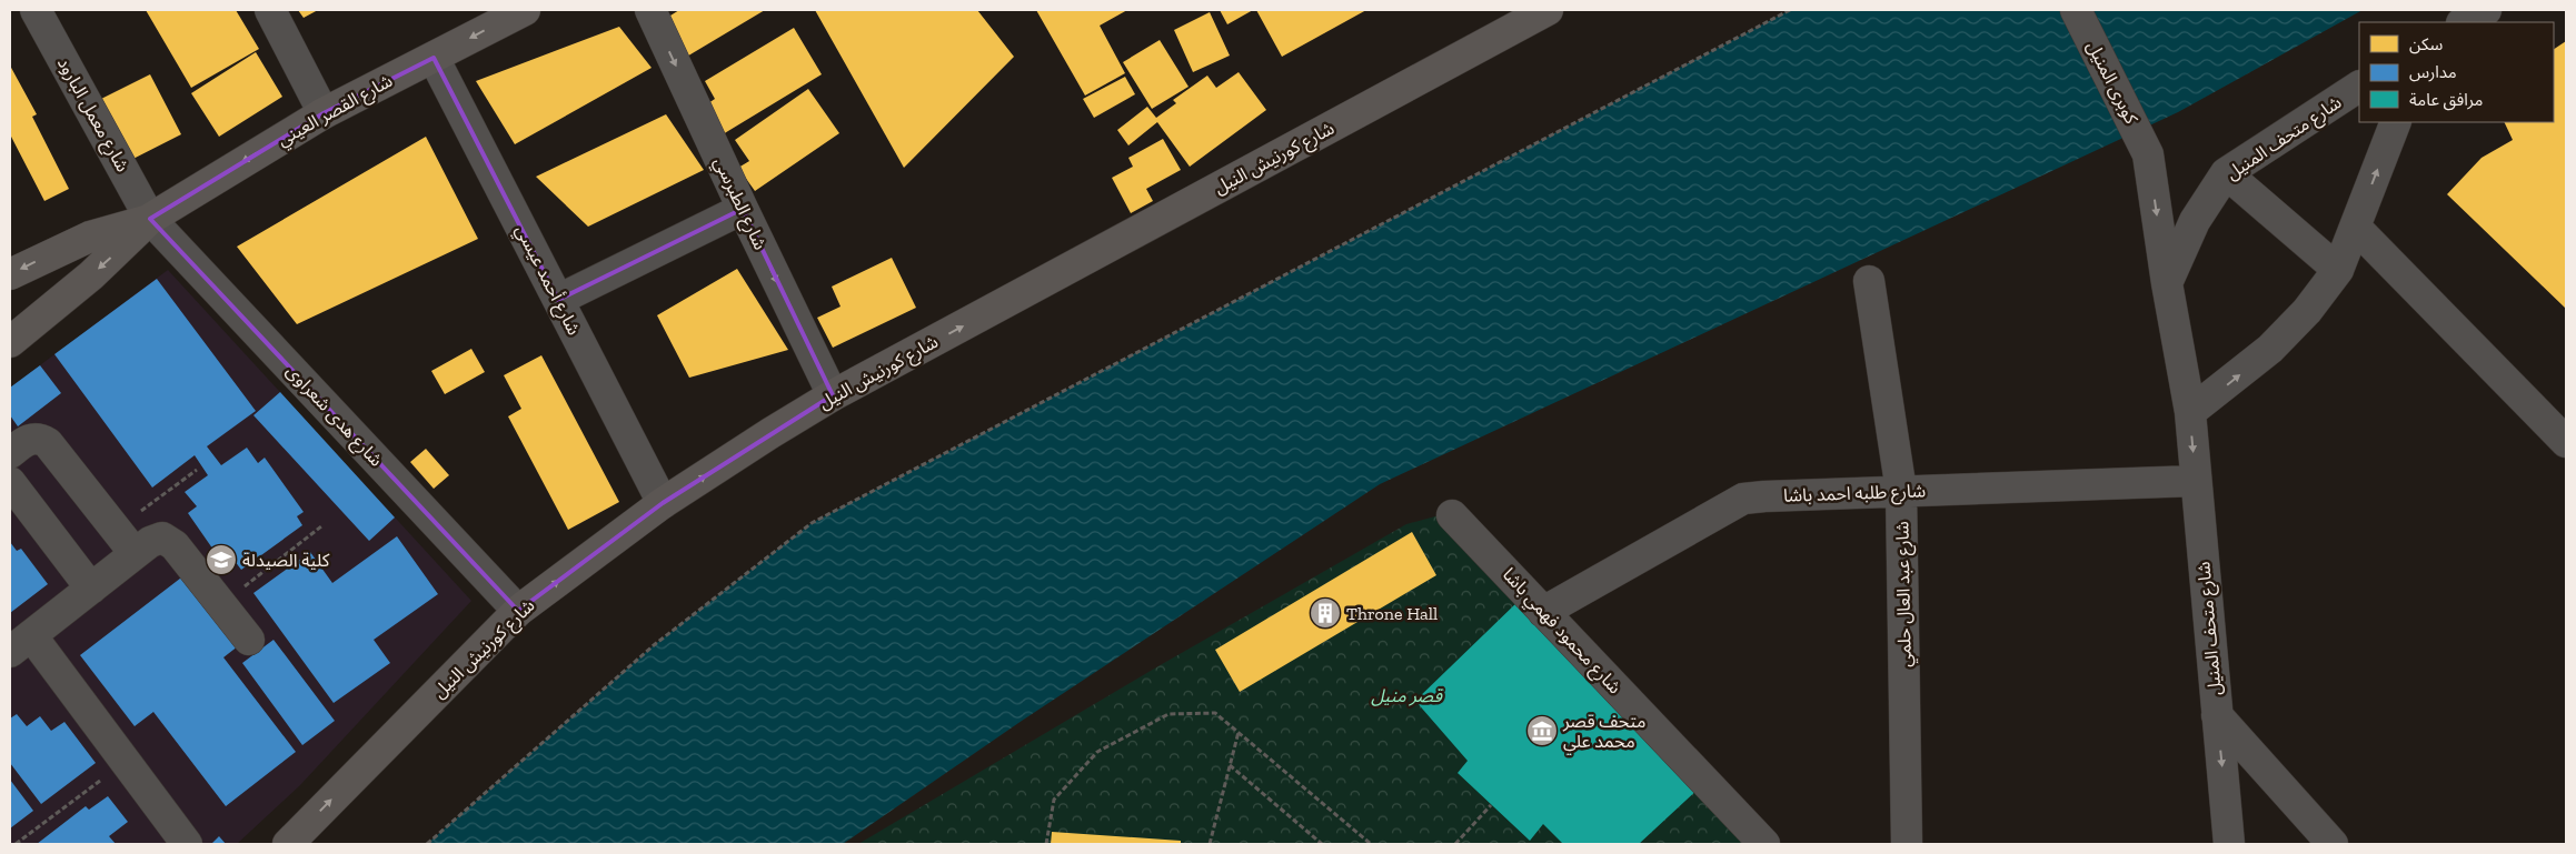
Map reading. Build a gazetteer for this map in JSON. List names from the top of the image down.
{
  "streets": {
    "highway": ["شارع القصر العيني", "شارع كورنيش النيل"],
    "street": [
      "كوبرى المنيل",
      "شارع معمل البارود",
      "شارع متحف المنيل",
      "شارع الطبرسي",
      "شارع أحمد عيسي",
      "شارع هدى شعراوى",
      "شارع طلبه احمد باشا",
      "شارع عبد العال حلمي",
      "شارع محمود فهمي باشا"
    ]
  },
  "crossings": [
    ["كوبرى المنيل", "شارع متحف المنيل"],
    ["شارع القصر العيني", "شارع معمل البارود"],
    ["شارع القصر العيني", "شارع أحمد عيسي"],
    ["شارع القصر العيني", "شارع هدى شعراوى"],
    ["شارع معمل البارود", "شارع هدى شعراوى"],
    ["شارع متحف المنيل", "شارع طلبه احمد باشا"],
    ["شارع كورنيش النيل", "شارع الطبرسي"],
    ["شارع كورنيش النيل", "شارع أحمد عيسي"],
    ["شارع كورنيش النيل", "شارع هدى شعراوى"],
    ["شارع طلبه احمد باشا", "شارع عبد العال حلمي"],
    ["شارع طلبه احمد باشا", "شارع محمود فهمي باشا"]
  ],
  "one_way": ["شارع القصر العيني", "شارع كورنيش النيل", "شارع الطبرسي"],
  "parks": ["قصر منيل"],
  "places": {
    "school or university": ["كلية الصيدلة"],
    "building": ["Throne Hall"],
    "museum": ["متحف قصر محمد علي"]
  },
  "legend": ["سكن", "مدارس", "مرافق عامة"]
}
